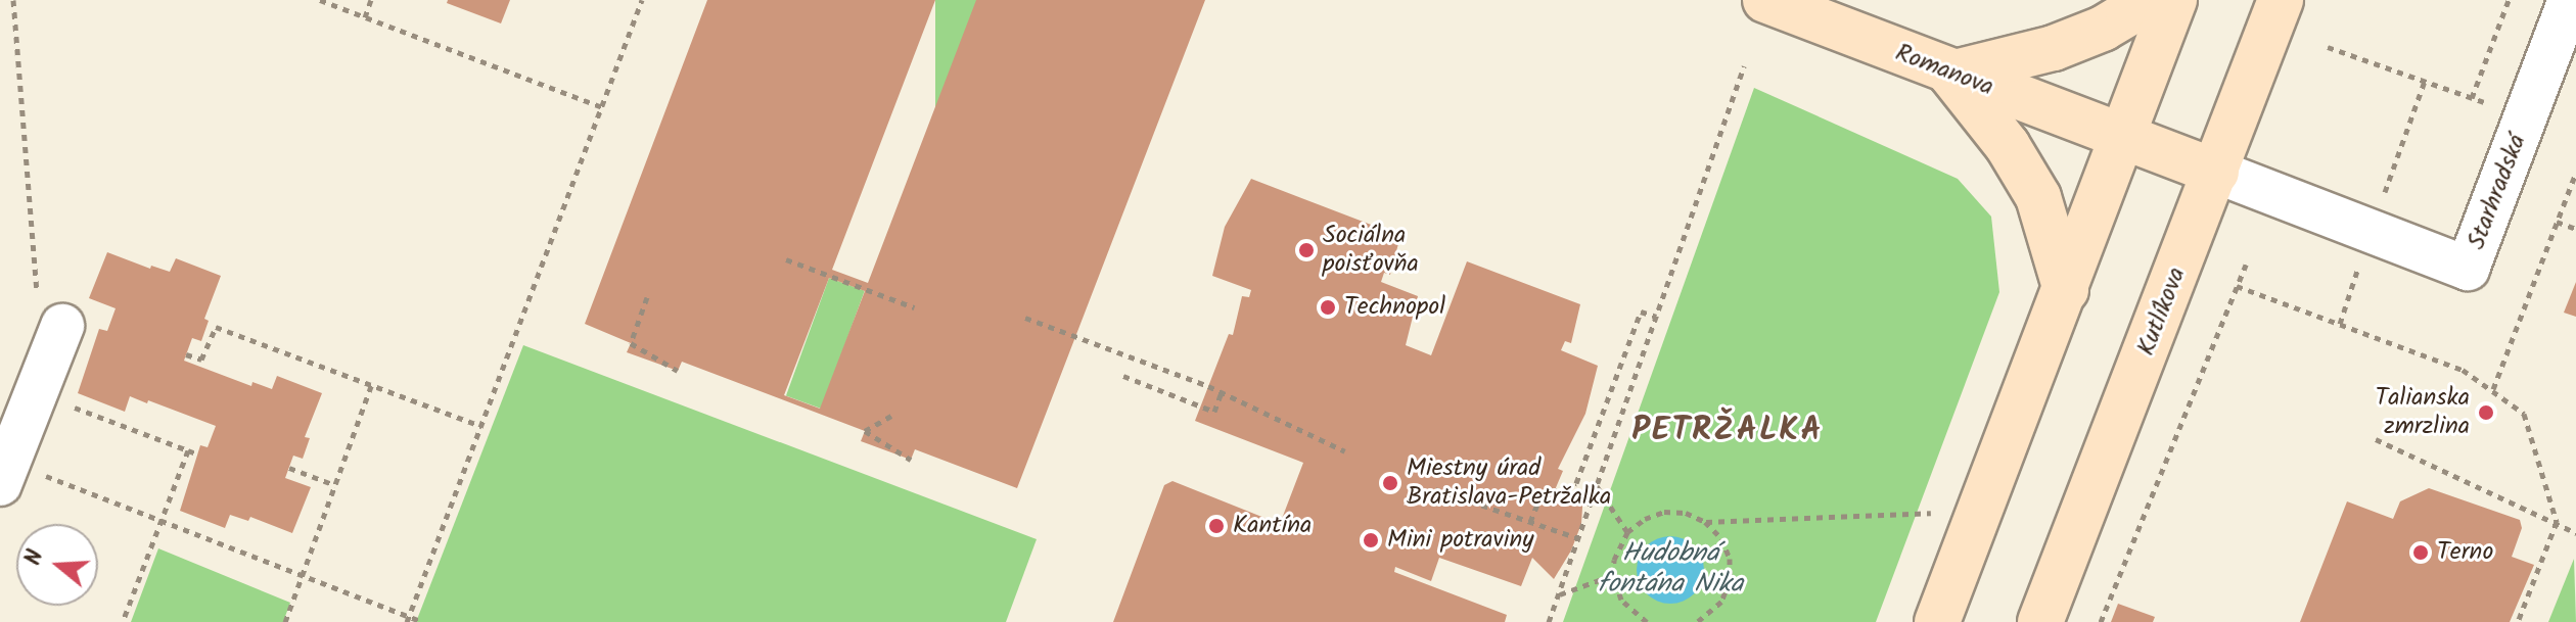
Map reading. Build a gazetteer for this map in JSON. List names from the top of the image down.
{
  "streets": {
    "main road": ["Romanova", "Kutlíkova"],
    "street": ["Starhradská"]
  },
  "crossings": [
    ["Romanova", "Starhradská"],
    ["Romanova", "Kutlíkova"],
    ["Starhradská", "Kutlíkova"]
  ],
  "districts": ["PETRŽALKA"],
  "water": ["Hudobná fontána Nika"],
  "places": [
    "Sociálna poisťovňa",
    "Technopol",
    "Talianska zmrzlina",
    "Miestny úrad Bratislava-Petržalka",
    "Kantína",
    "Mini potraviny",
    "Terno"
  ],
  "north": "left"
}
